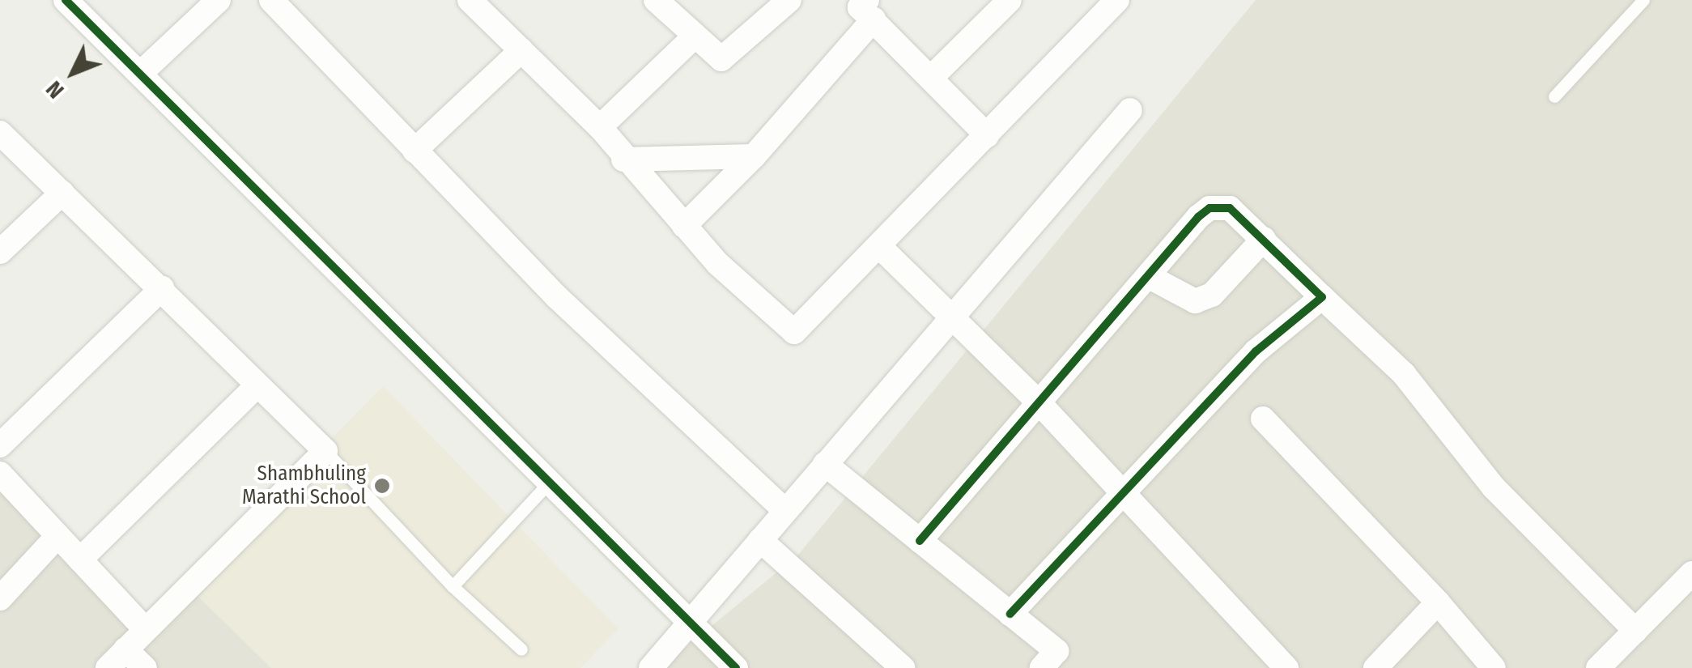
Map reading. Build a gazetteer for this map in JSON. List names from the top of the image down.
{
  "places": ["Shambhuling Marathi School"],
  "north": "bottom left"
}
